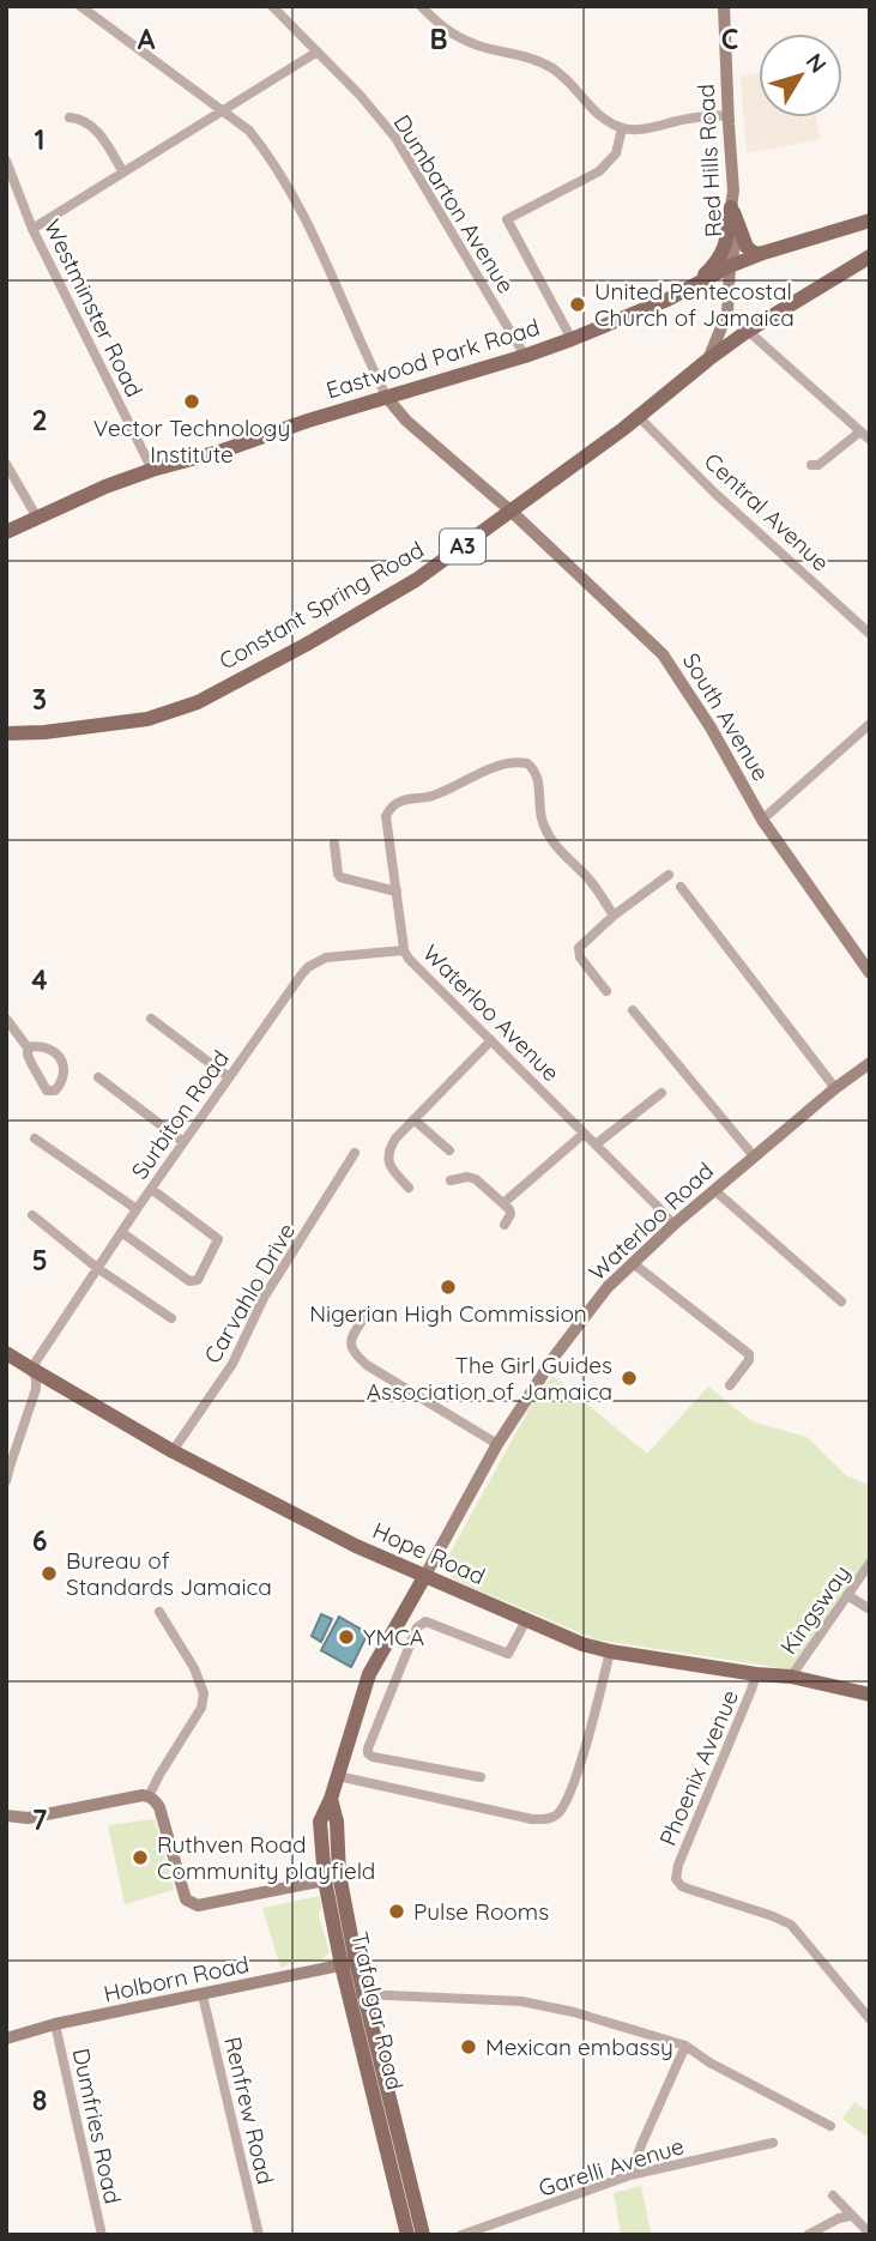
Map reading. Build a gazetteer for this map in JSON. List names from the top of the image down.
{
  "streets": {
    "main road": [
      "Red Hills Road",
      "Eastwood Park Road",
      "A3",
      "Constant Spring Road",
      "South Avenue",
      "Waterloo Road",
      "Hope Road",
      "Holborn Road",
      "Trafalgar Road"
    ],
    "street": [
      "Dumbarton Avenue",
      "Westminster Road",
      "Central Avenue",
      "Waterloo Avenue",
      "Surbiton Road",
      "Carvahlo Drive",
      "Kingsway",
      "Phoenix Avenue",
      "Renfrew Road",
      "Dumfries Road",
      "Garelli Avenue"
    ]
  },
  "crossings": [
    ["Red Hills Road", "Eastwood Park Road"],
    ["Red Hills Road", "Constant Spring Road"],
    ["Dumbarton Avenue", "Eastwood Park Road"],
    ["Westminster Road", "Eastwood Park Road"],
    ["Eastwood Park Road", "South Avenue"],
    ["Central Avenue", "Constant Spring Road"],
    ["Constant Spring Road", "South Avenue"],
    ["Waterloo Avenue", "Surbiton Road"],
    ["Waterloo Avenue", "Waterloo Road"],
    ["Surbiton Road", "Hope Road"],
    ["Waterloo Road", "Hope Road"],
    ["Waterloo Road", "Trafalgar Road"],
    ["Carvahlo Drive", "Hope Road"],
    ["Hope Road", "Kingsway"],
    ["Hope Road", "Phoenix Avenue"],
    ["Hope Road", "Trafalgar Road"],
    ["Holborn Road", "Trafalgar Road"],
    ["Holborn Road", "Renfrew Road"],
    ["Holborn Road", "Dumfries Road"]
  ],
  "places": [
    "United Pentecostal Church of Jamaica",
    "Vector Technology Institute",
    "Nigerian High Commission",
    "The Girl Guides Association of Jamaica",
    "Bureau of Standards Jamaica",
    "YMCA",
    "Ruthven Road Community playfield",
    "Pulse Rooms",
    "Mexican embassy"
  ],
  "north": "top right",
  "grid": {
    "columns": ["A", "B", "C"],
    "rows": [
      "1",
      "2",
      "3",
      "4",
      "5",
      "6",
      "7",
      "8"
    ]
  }
}
